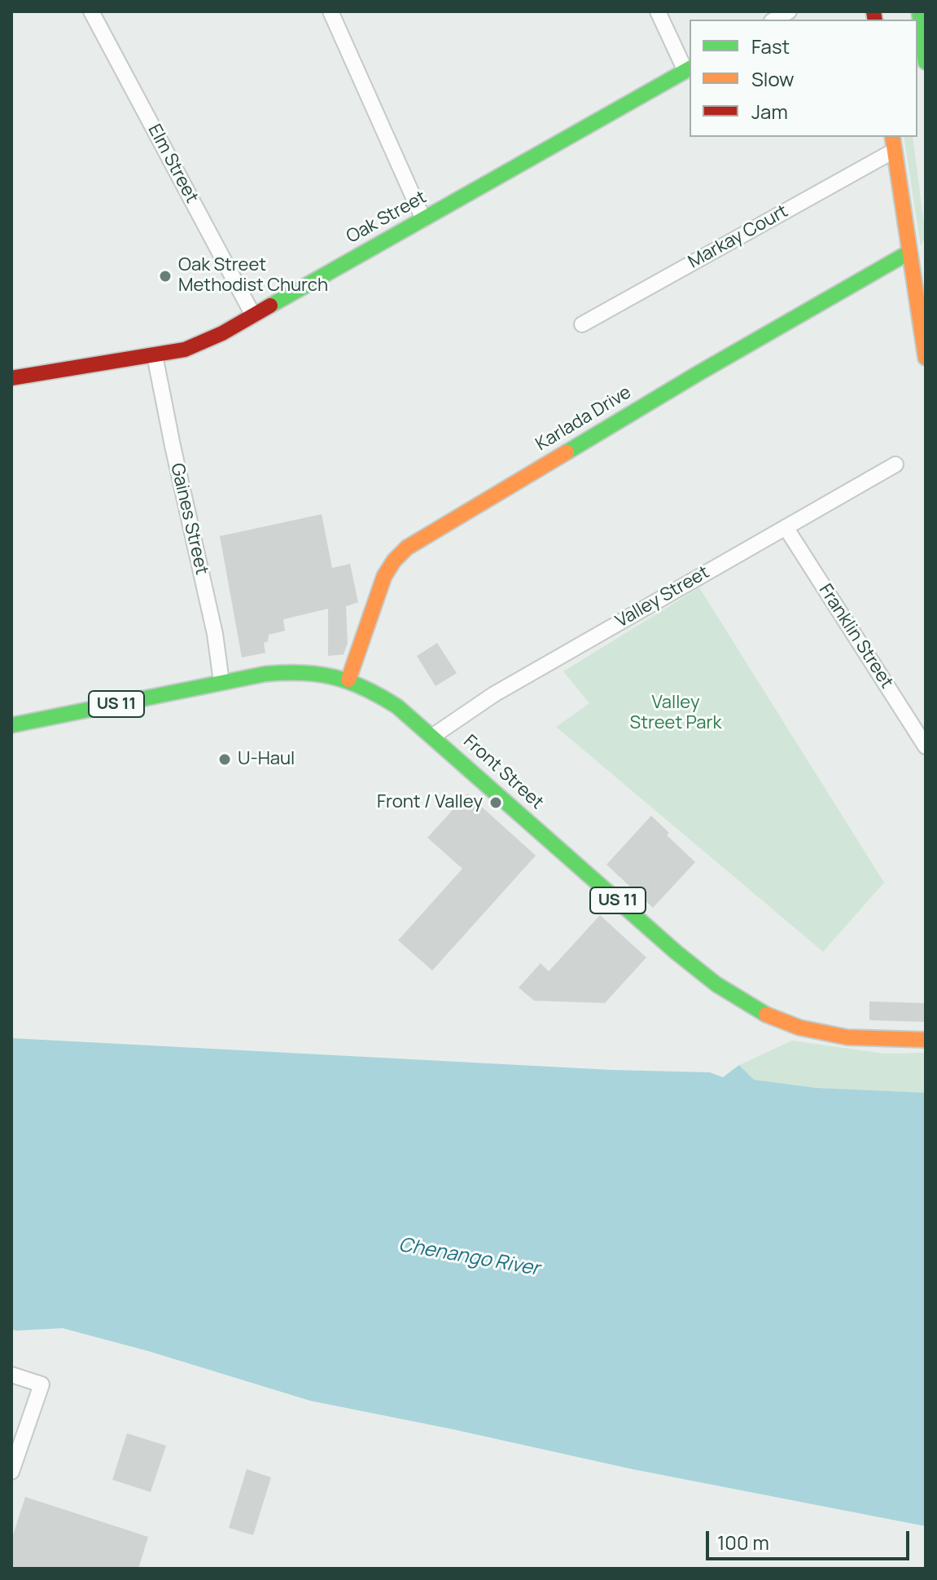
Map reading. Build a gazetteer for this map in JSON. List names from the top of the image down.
{
  "streets": {
    "main road": [
      "Oak Street",
      "Karlada Drive",
      "US 11",
      "Front Street"
    ],
    "street": [
      "Elm Street",
      "Markay Court",
      "Gaines Street",
      "Valley Street",
      "Franklin Street"
    ]
  },
  "crossings": [
    ["Elm Street", "Oak Street"],
    ["Oak Street", "Gaines Street"],
    ["Karlada Drive", "Front Street"],
    ["Gaines Street", "Front Street"],
    ["Valley Street", "Franklin Street"],
    ["Valley Street", "Front Street"]
  ],
  "water": ["Chenango River"],
  "parks": ["Valley Street Park"],
  "places": ["Oak Street Methodist Church", "U-Haul", "Front / Valley"],
  "legend": ["Fast", "Slow", "Jam"],
  "scale_bar": "100 m"
}
